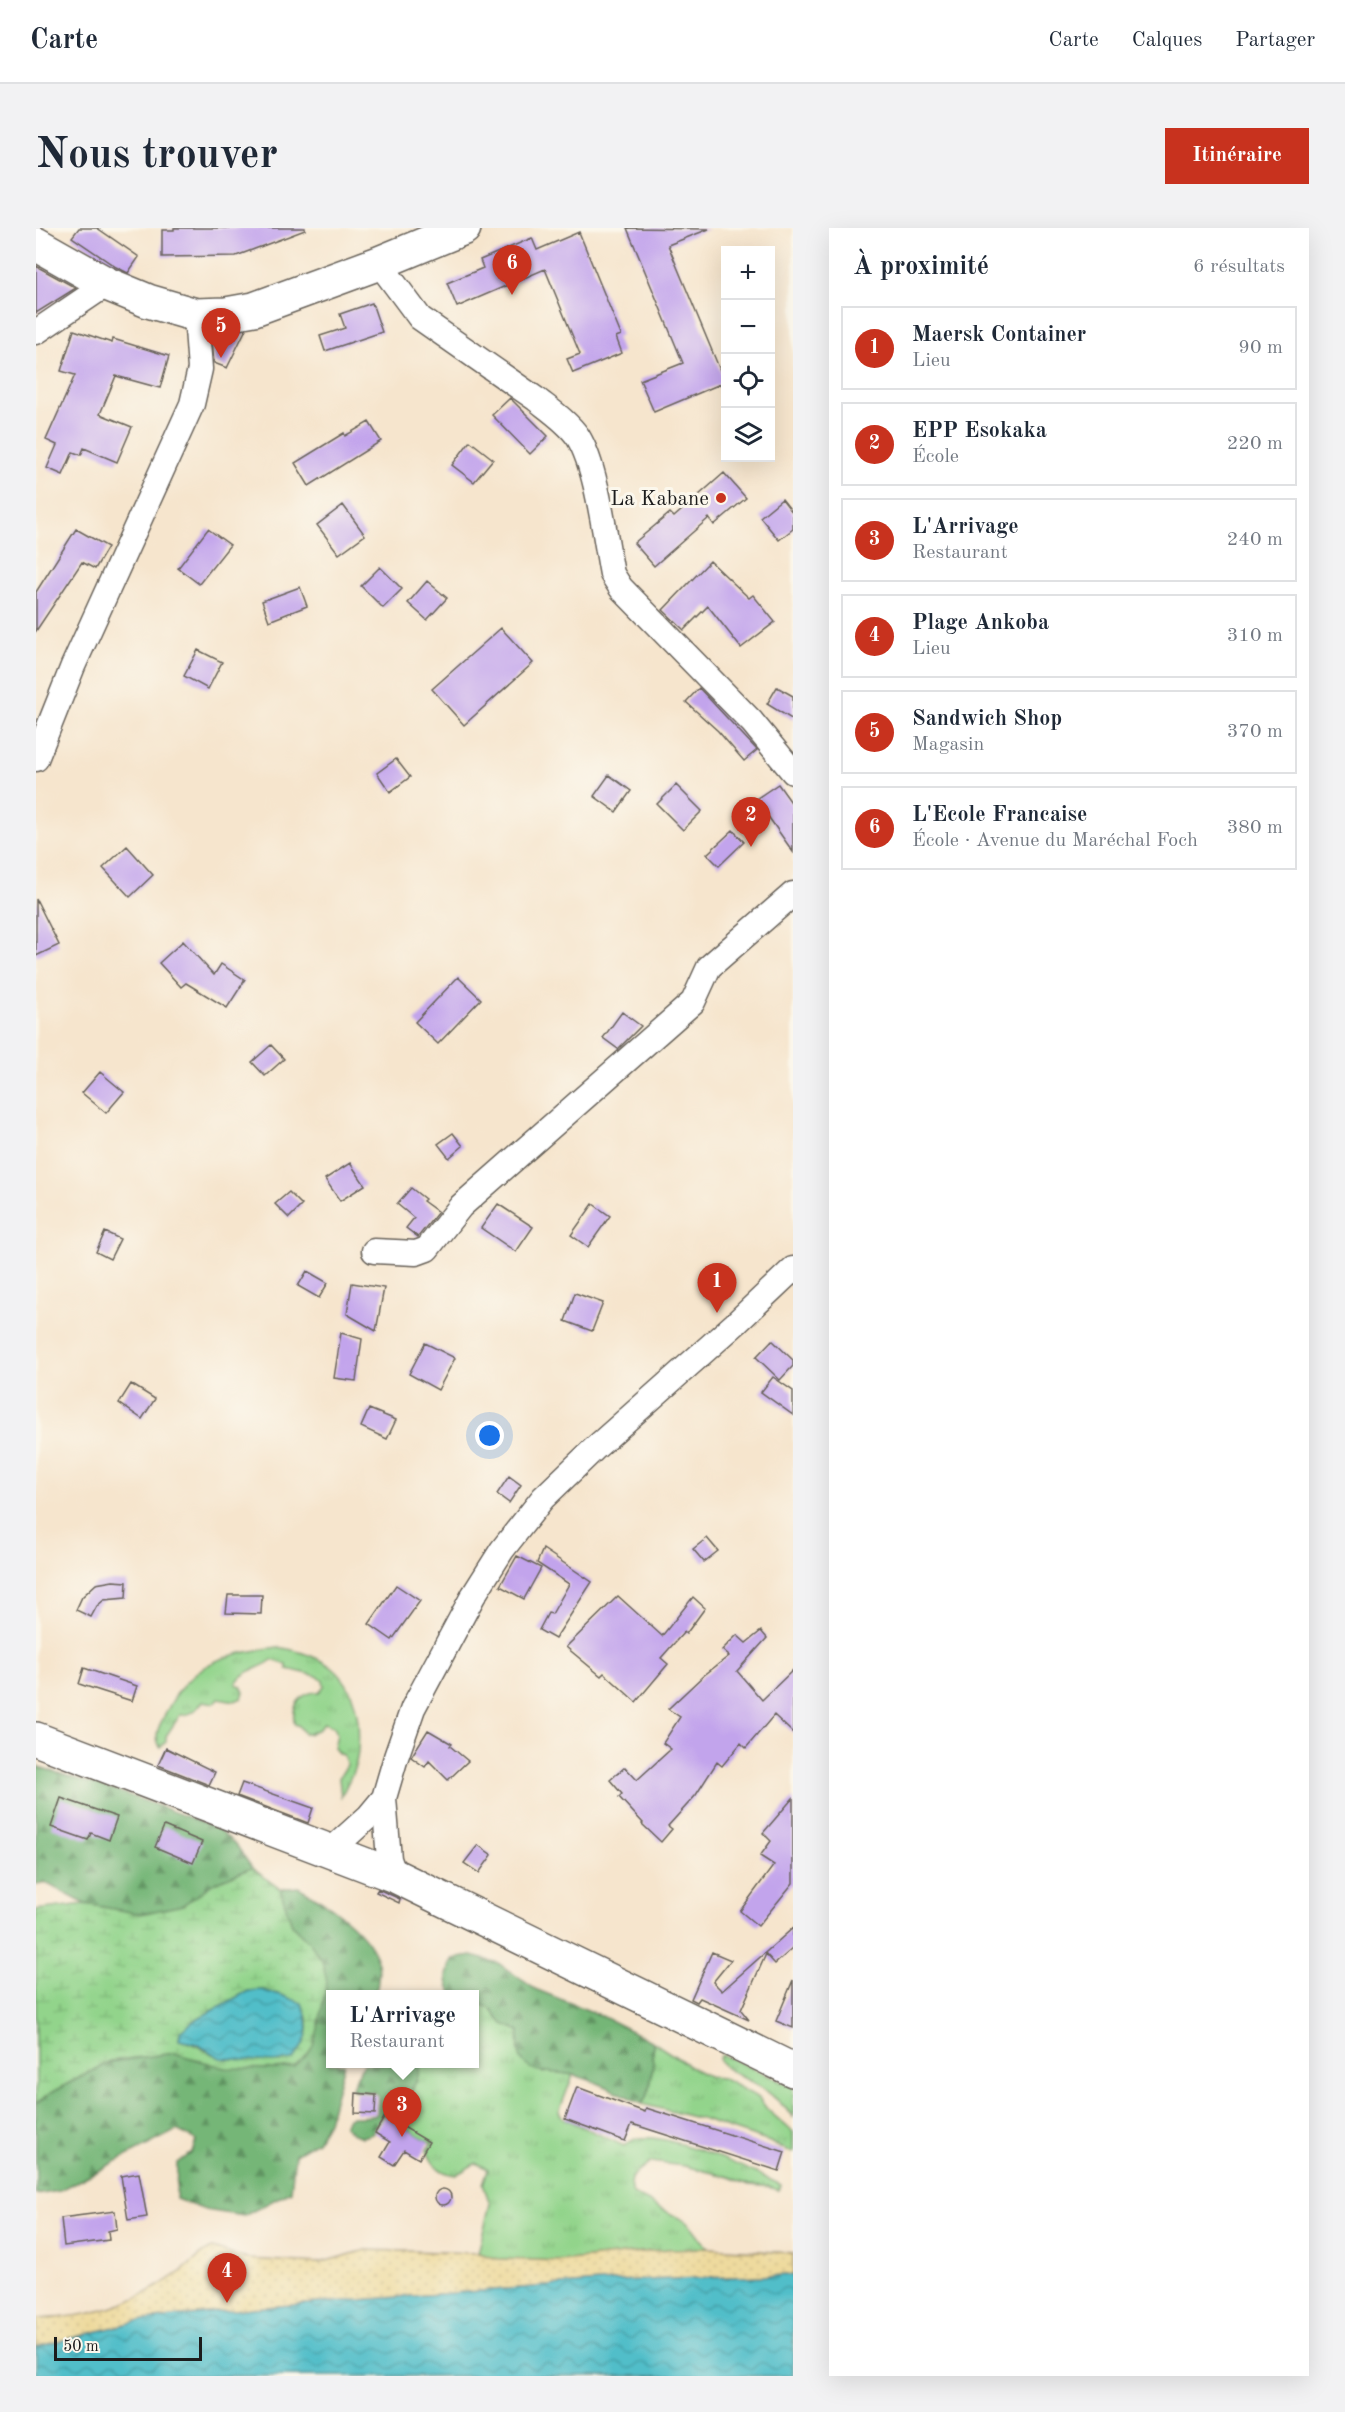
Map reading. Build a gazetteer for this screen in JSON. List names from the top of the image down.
{
  "places": ["La Kabane"],
  "scale_bar": "50 m",
  "page": {
    "header": "Carte",
    "nav": ["Carte", "Calques", "Partager"],
    "buttons": "Itinéraire",
    "title": "Nous trouver",
    "heading": ["À proximité", "6 résultats"],
    "pins": [
      "6",
      "5",
      "2",
      "1",
      "3",
      "4"
    ],
    "map_buttons": ["+", "−"],
    "list": [
      {
        "mark": "1",
        "name": "Maersk Container",
        "note": "Lieu",
        "value": "90 m"
      },
      {
        "mark": "2",
        "name": "EPP Esokaka",
        "note": "École",
        "value": "220 m"
      },
      {
        "mark": "3",
        "name": "L'Arrivage",
        "note": "Restaurant",
        "value": "240 m"
      },
      {
        "mark": "4",
        "name": "Plage Ankoba",
        "note": "Lieu",
        "value": "310 m"
      },
      {
        "mark": "5",
        "name": "Sandwich Shop",
        "note": "Magasin",
        "value": "370 m"
      },
      {
        "mark": "6",
        "name": "L'Ecole Francaise",
        "note": "École · Avenue du Maréchal Foch",
        "value": "380 m"
      }
    ],
    "popup": ["L'Arrivage", "Restaurant"],
    "scale": "50 m"
  }
}
